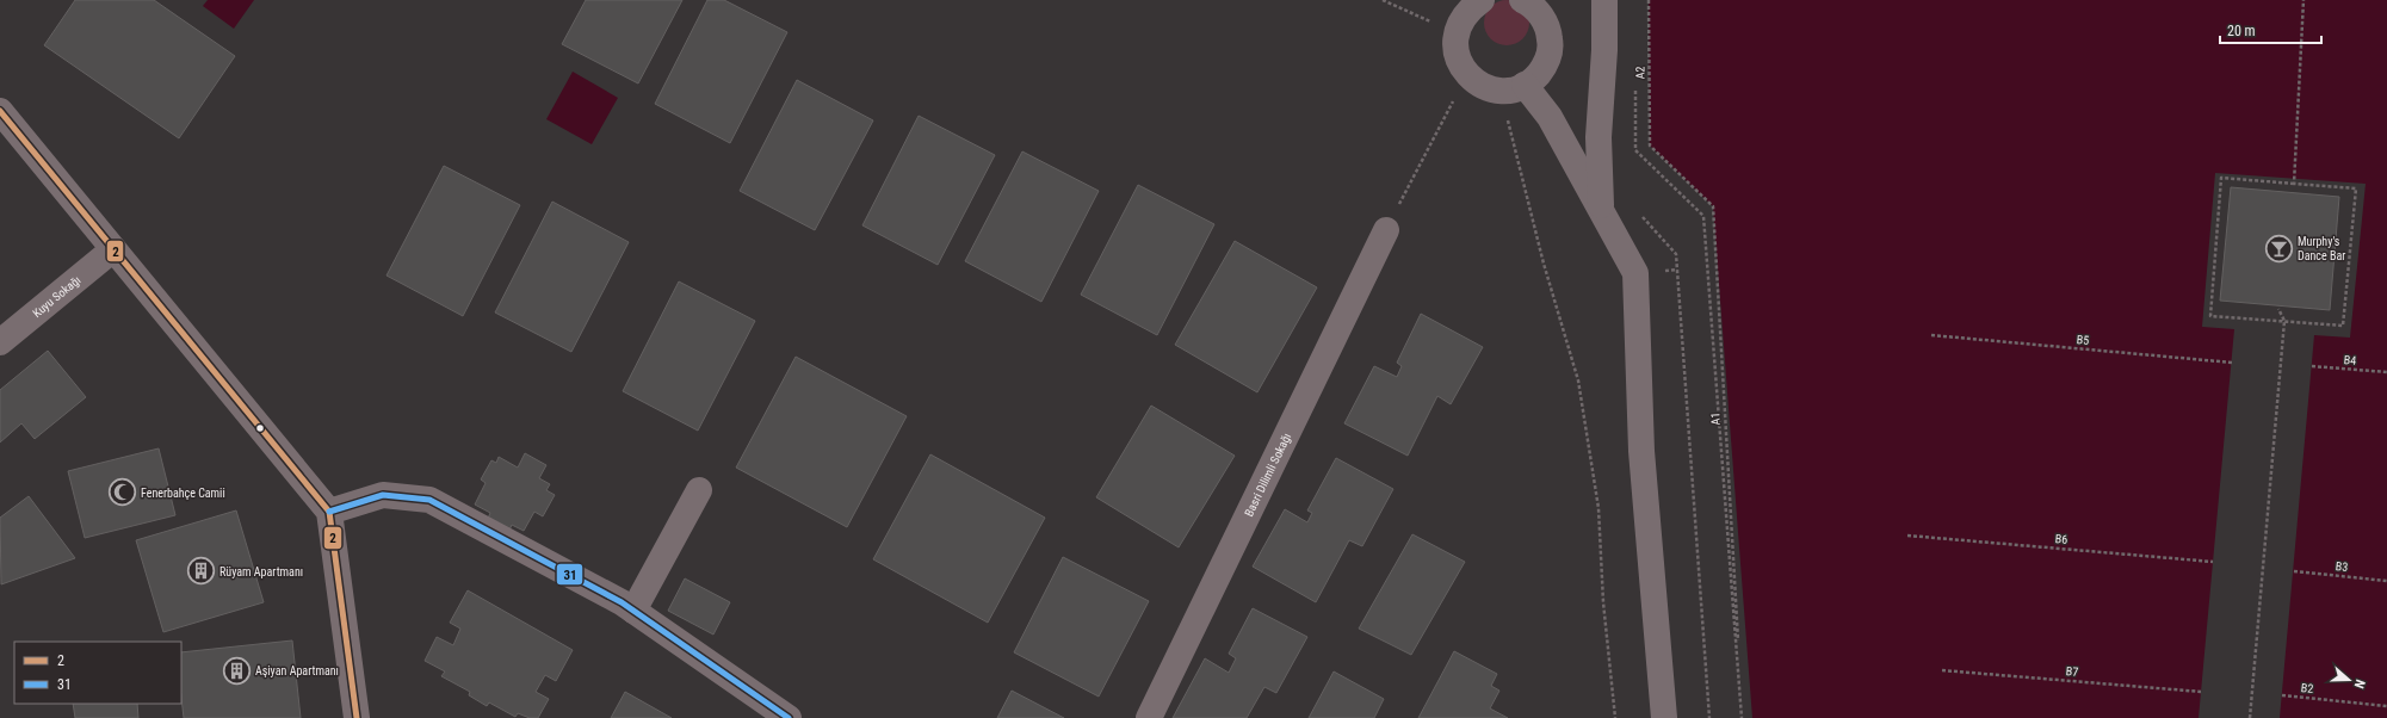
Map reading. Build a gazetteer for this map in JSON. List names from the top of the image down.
{
  "streets": {
    "street": ["Kuyu Sokağı", "Basri Dilimli Sokağı"],
    "path": [
      "A2",
      "B5",
      "B4",
      "A1",
      "B6",
      "B3",
      "B7",
      "B2"
    ]
  },
  "crossings": [
    ["A2", "A1"]
  ],
  "places": {
    "bar": ["Murphy's Dance Bar"],
    "mosque": ["Fenerbahçe Camii"],
    "building": ["Rüyam Apartmanı", "Aşiyan Apartmanı"]
  },
  "lines": ["transit line 2", "transit line 31"],
  "legend": ["2", "31"],
  "scale_bar": "20 m",
  "north": "right"
}
